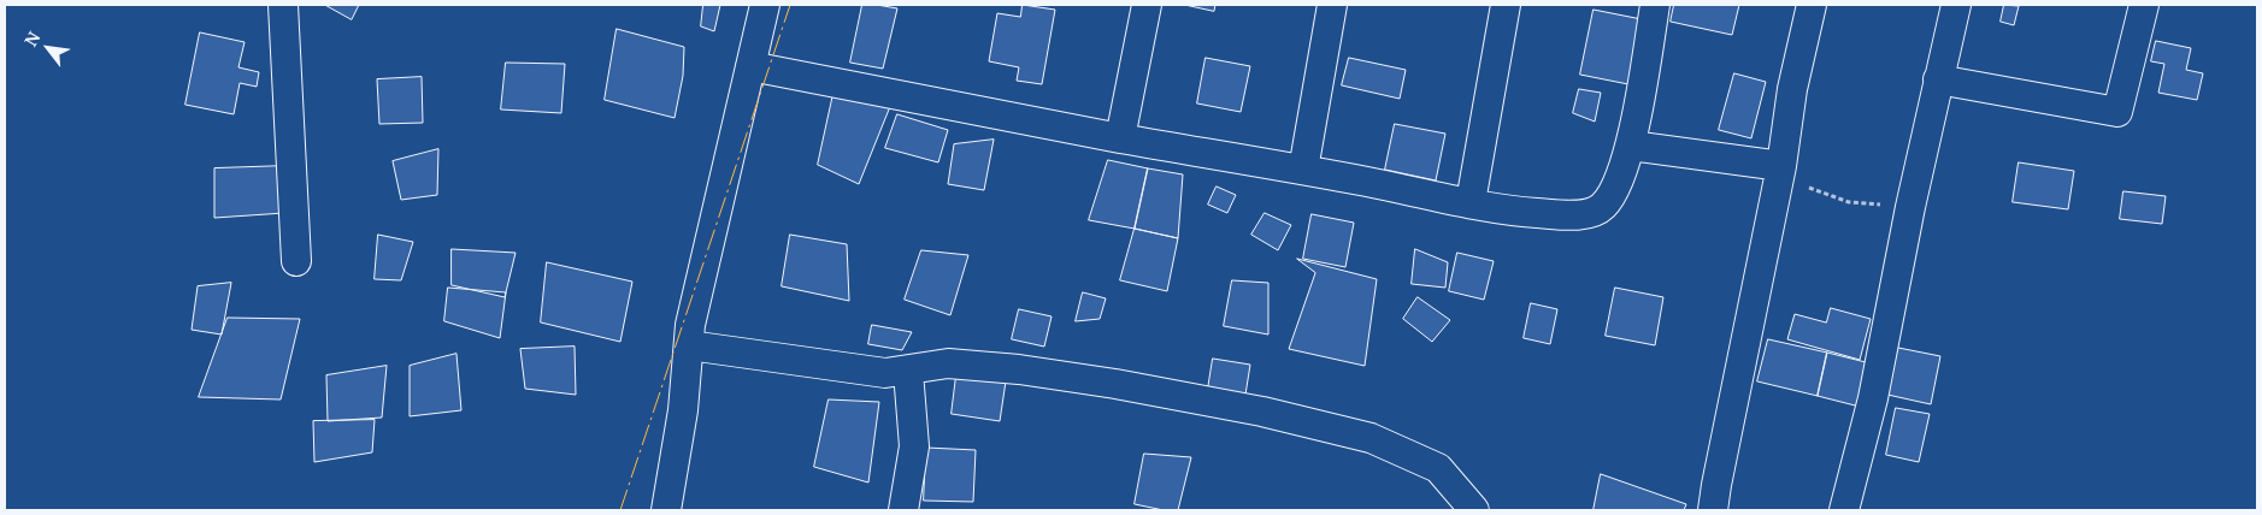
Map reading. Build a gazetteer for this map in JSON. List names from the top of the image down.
{
  "north": "top left"
}
